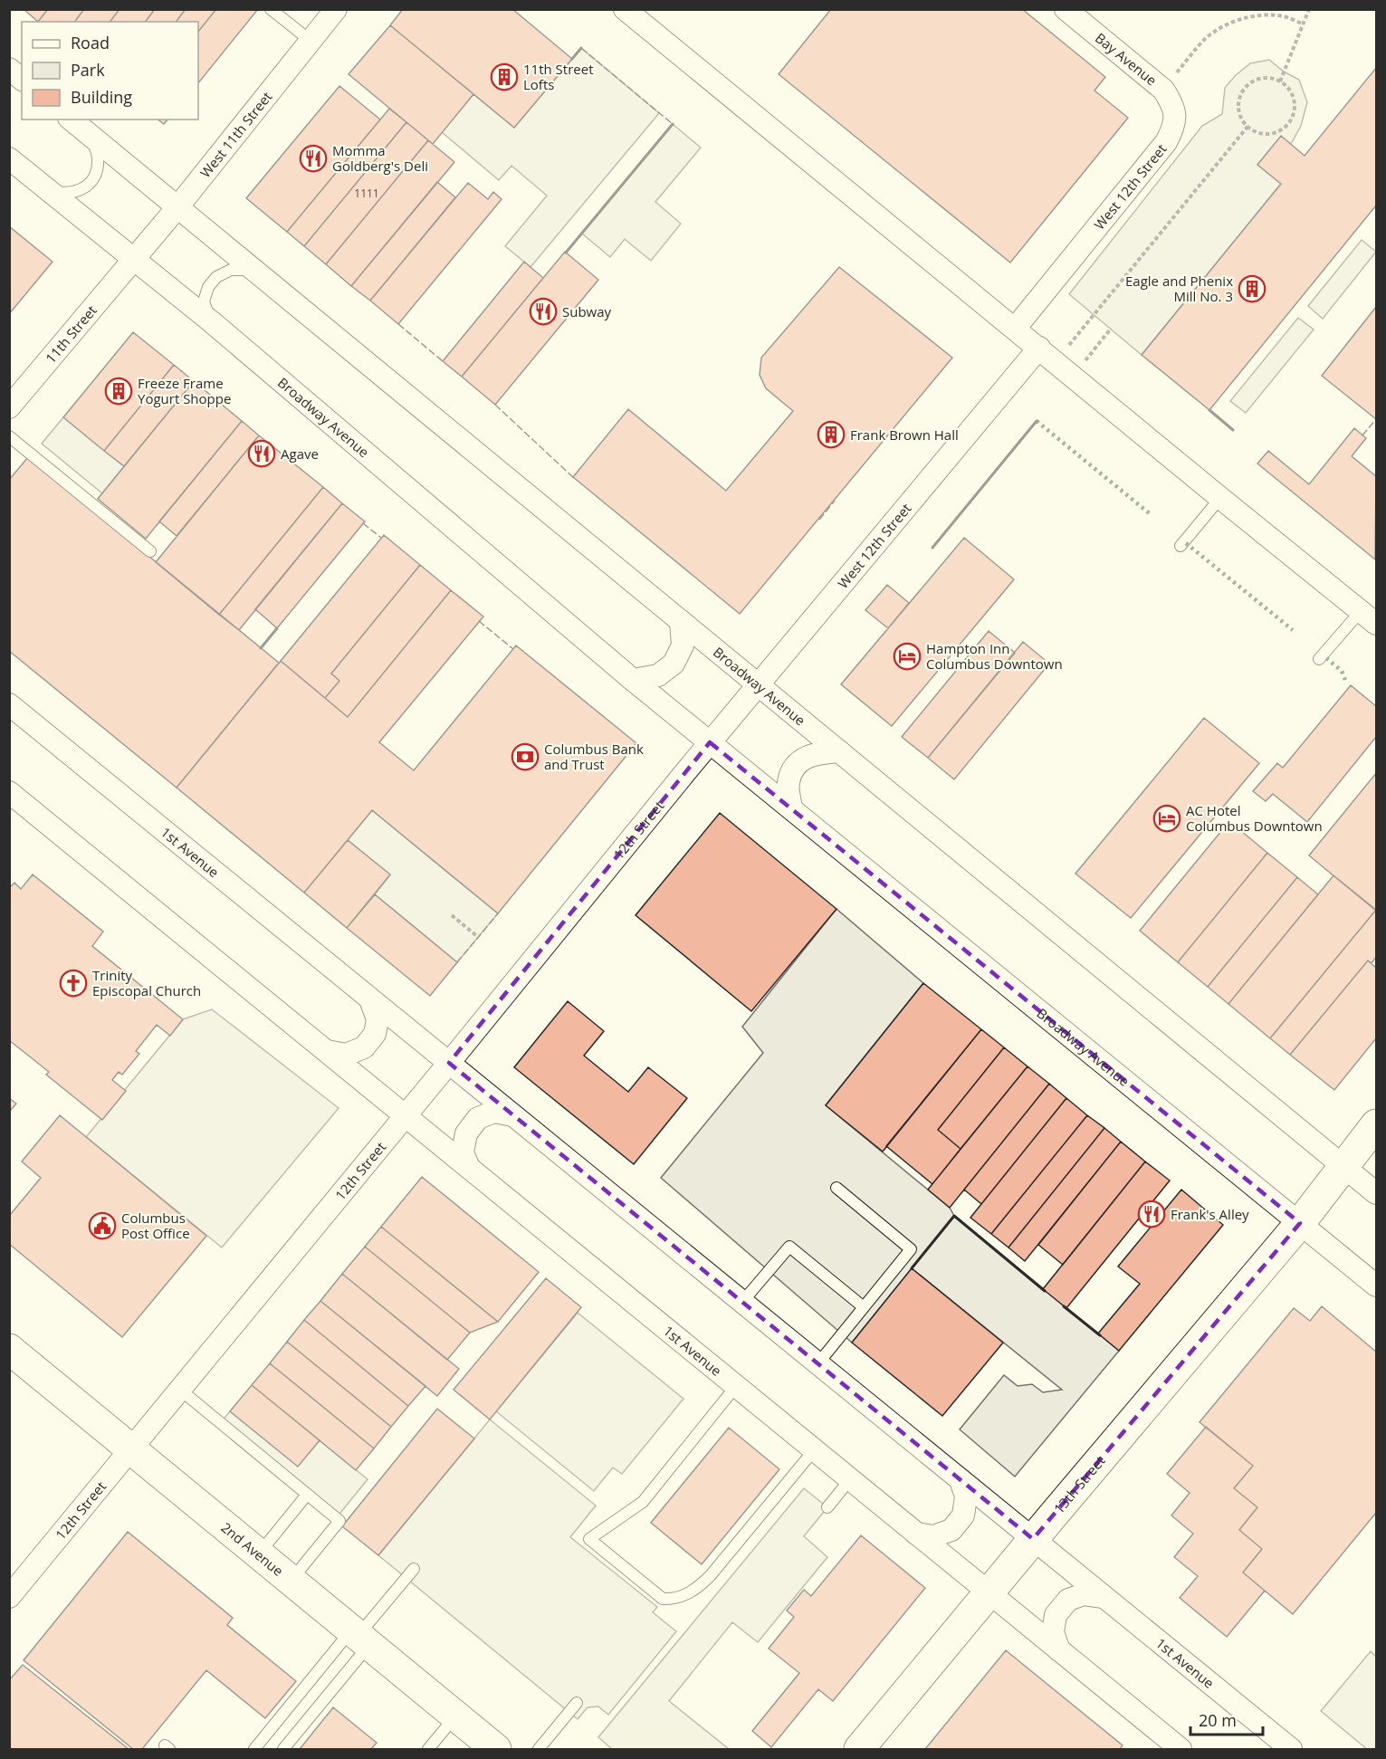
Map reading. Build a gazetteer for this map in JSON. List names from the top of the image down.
{
  "streets": {
    "main road": ["13th Street", "2nd Avenue"],
    "street": [
      "Bay Avenue",
      "West 11th Street",
      "West 12th Street",
      "11th Street",
      "Broadway Avenue",
      "12th Street",
      "1st Avenue"
    ]
  },
  "crossings": [
    ["Bay Avenue", "West 12th Street"],
    ["West 11th Street", "11th Street"],
    ["West 11th Street", "Broadway Avenue"],
    ["West 12th Street", "Broadway Avenue"],
    ["West 12th Street", "12th Street"],
    ["11th Street", "Broadway Avenue"],
    ["Broadway Avenue", "12th Street"],
    ["Broadway Avenue", "13th Street"],
    ["12th Street", "1st Avenue"],
    ["12th Street", "2nd Avenue"],
    ["1st Avenue", "13th Street"]
  ],
  "places": {
    "building": [
      "11th Street Lofts",
      "Eagle and Phenix Mill No. 3",
      "Freeze Frame Yogurt Shoppe",
      "Frank Brown Hall"
    ],
    "restaurant": [
      "Momma Goldberg's Deli",
      "Subway",
      "Agave",
      "Frank's Alley"
    ],
    "hotel": ["Hampton Inn Columbus Downtown", "AC Hotel Columbus Downtown"],
    "bank": ["Columbus Bank and Trust"],
    "church": ["Trinity Episcopal Church"],
    "public building": ["Columbus Post Office"]
  },
  "house_numbers": ["1111"],
  "legend": ["Road", "Park", "Building"],
  "scale_bar": "20 m"
}
